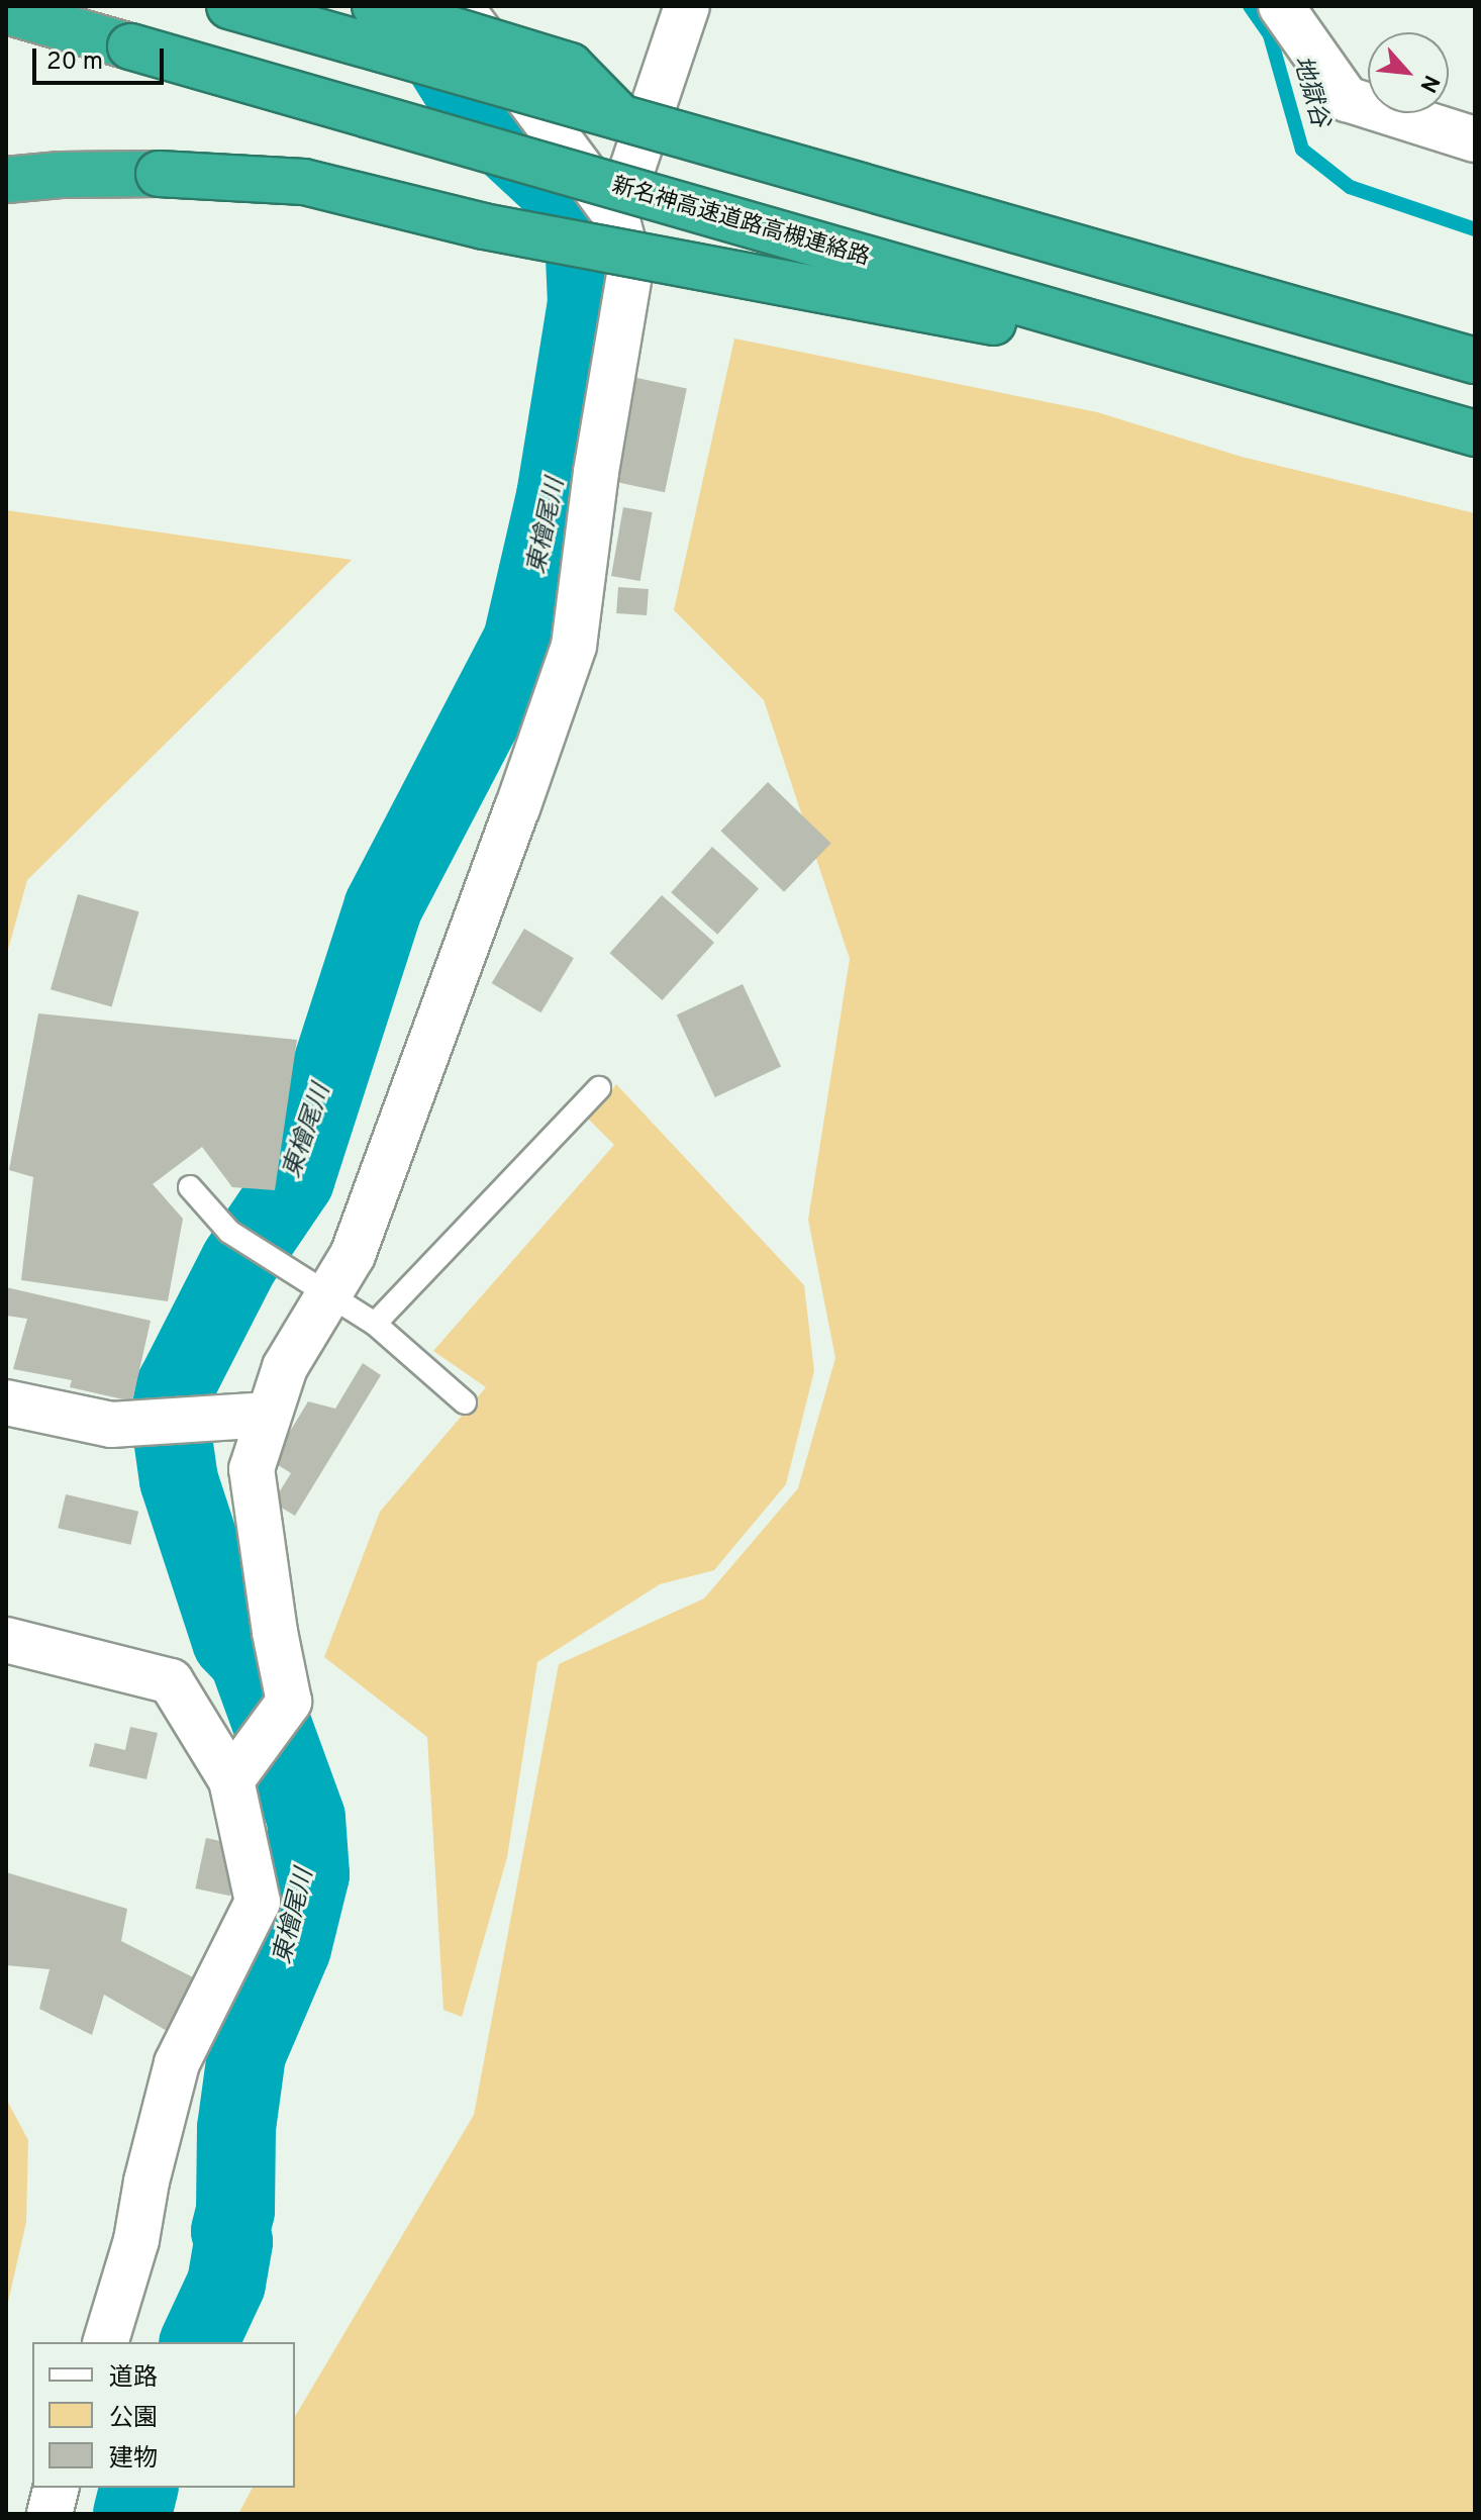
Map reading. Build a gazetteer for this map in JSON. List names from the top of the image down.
{
  "streets": {
    "highway": ["新名神高速道路高槻連絡路"]
  },
  "water": ["地獄谷", "東檜尾川"],
  "legend": ["道路", "公園", "建物"],
  "scale_bar": "20 m",
  "north": "bottom right"
}
